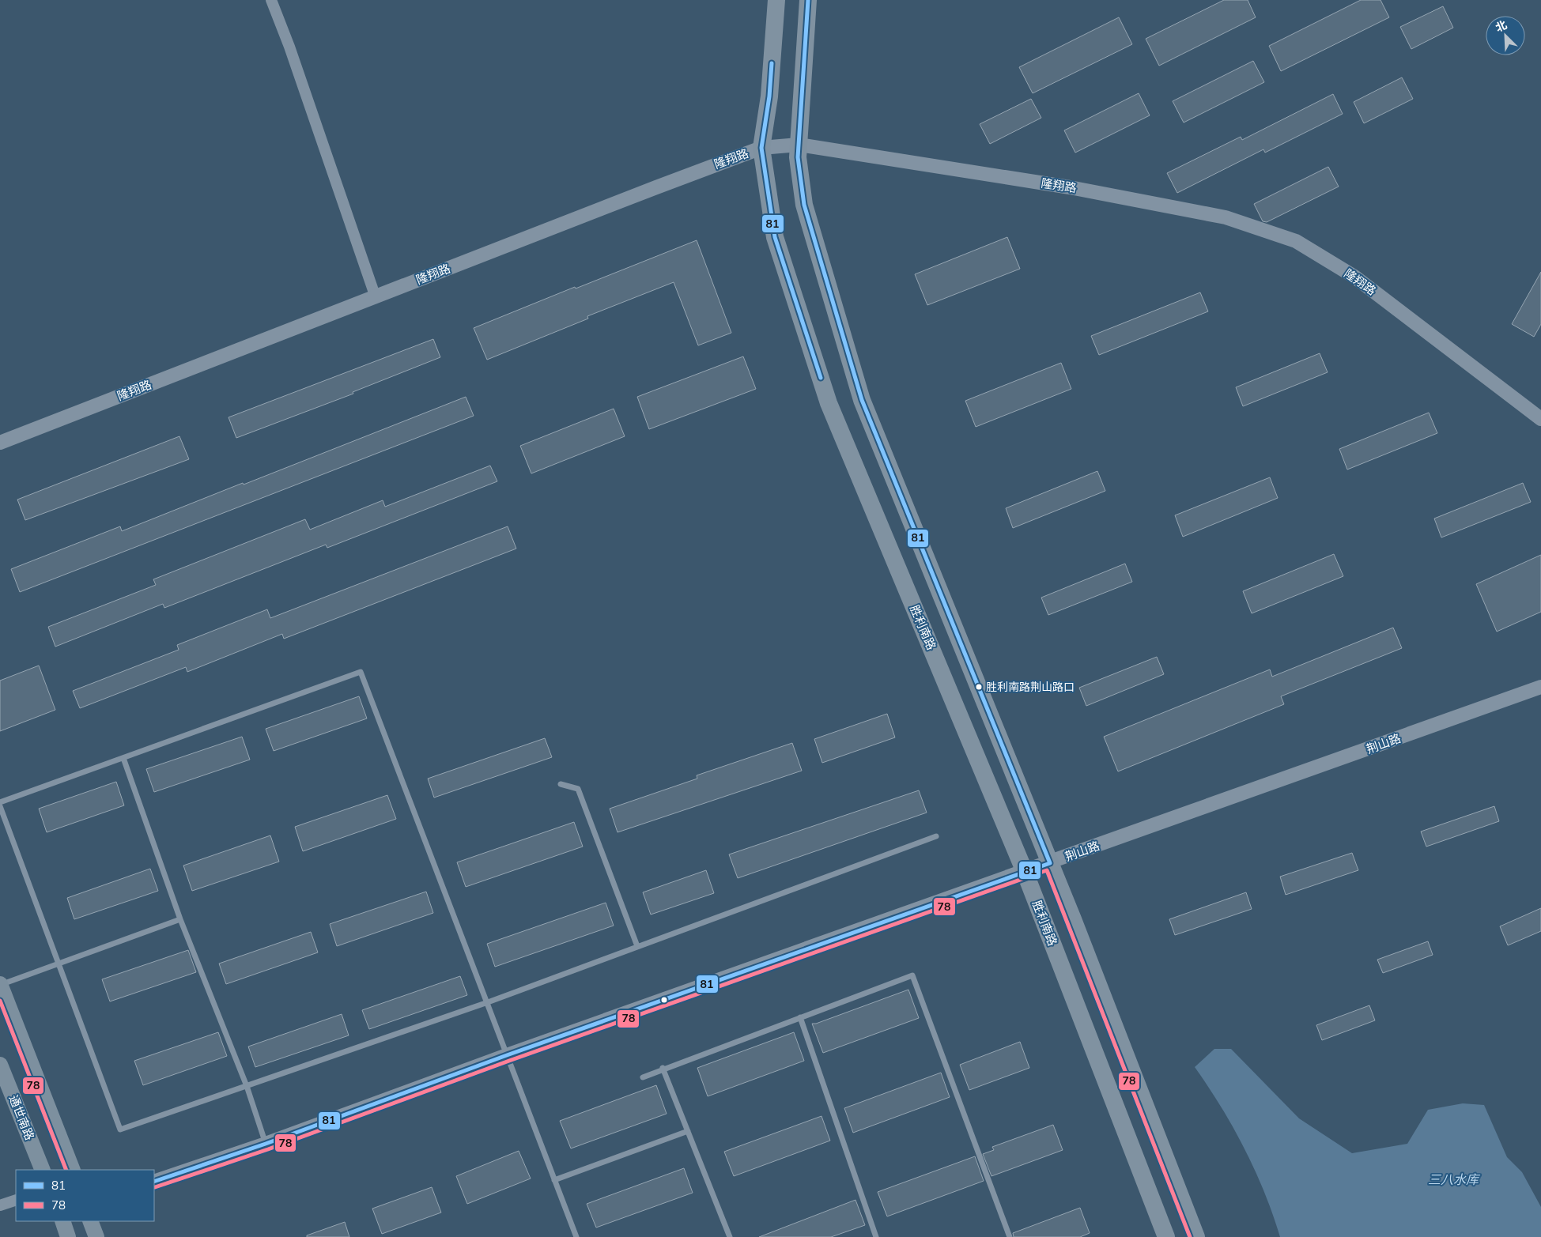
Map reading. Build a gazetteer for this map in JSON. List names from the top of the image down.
{
  "streets": {
    "main road": ["胜利南路", "通世南路"],
    "street": ["隆翔路", "荆山路"]
  },
  "crossings": [
    ["隆翔路", "胜利南路"],
    ["胜利南路", "荆山路"]
  ],
  "water": ["三八水库"],
  "places": ["胜利南路荆山路口"],
  "lines": ["transit line 81", "transit line 78"],
  "legend": ["81", "78"],
  "north": "top left"
}
